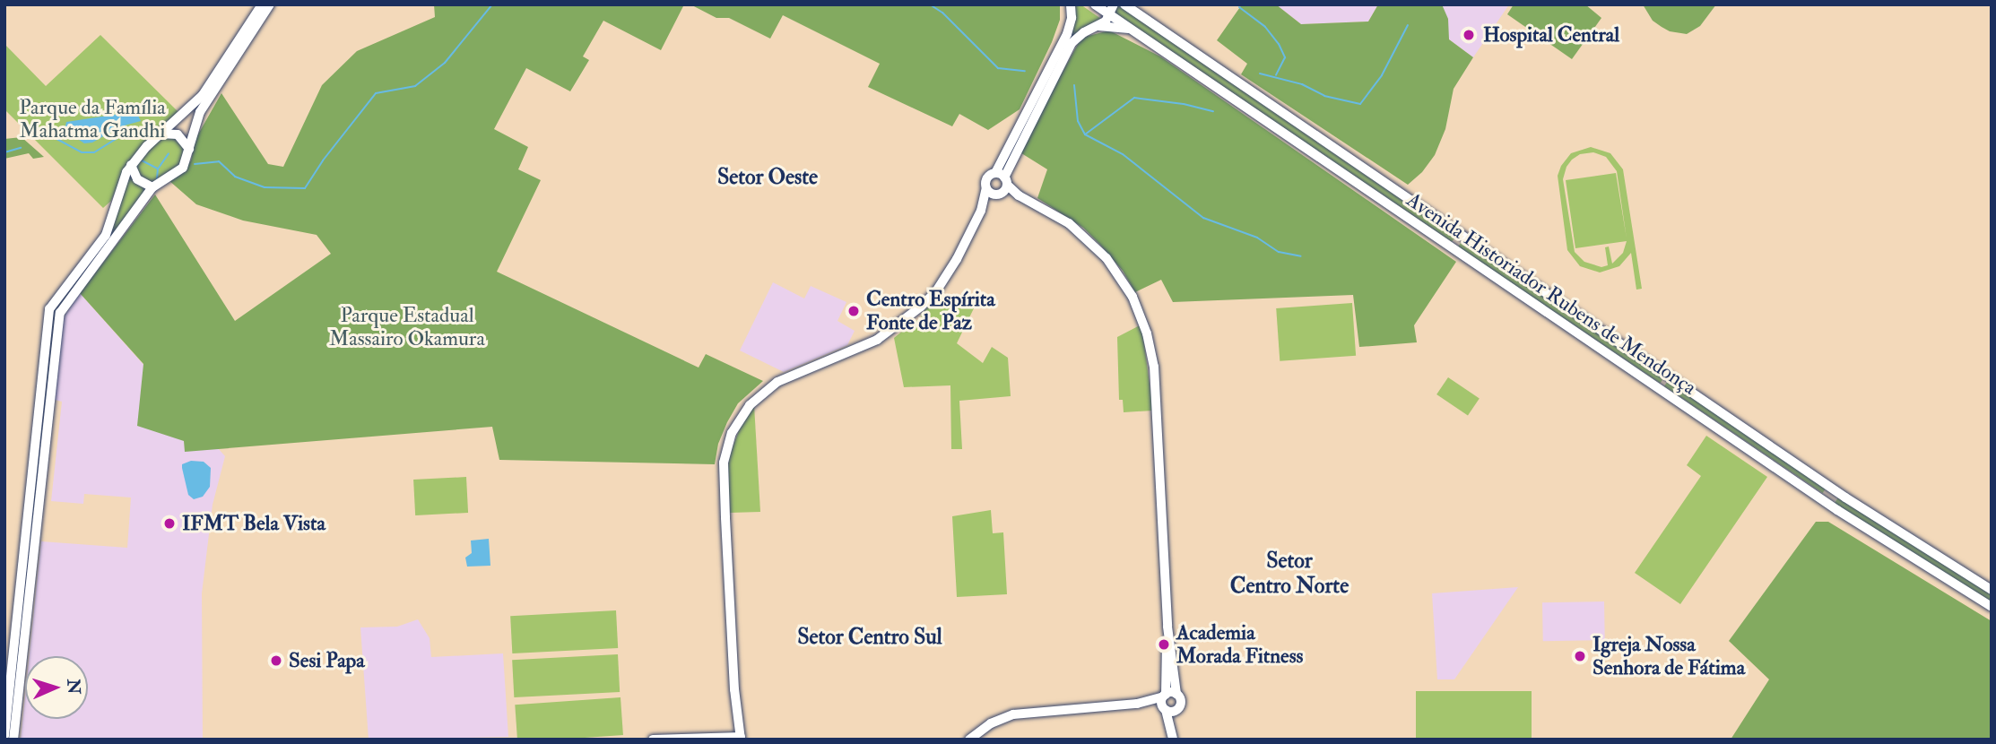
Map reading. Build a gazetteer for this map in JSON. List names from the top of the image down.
{
  "streets": {
    "main road": ["Avenida Historiador Rubens de Mendonça"]
  },
  "districts": ["Setor Oeste", "Setor Centro Norte", "Setor Centro Sul"],
  "parks": ["Parque da Família Mahatma Gandhi", "Parque Estadual Massairo Okamura"],
  "places": [
    "Hospital Central",
    "Centro Espírita Fonte de Paz",
    "IFMT Bela Vista",
    "Academia Morada Fitness",
    "Igreja Nossa Senhora de Fátima",
    "Sesi Papa"
  ],
  "north": "right"
}
